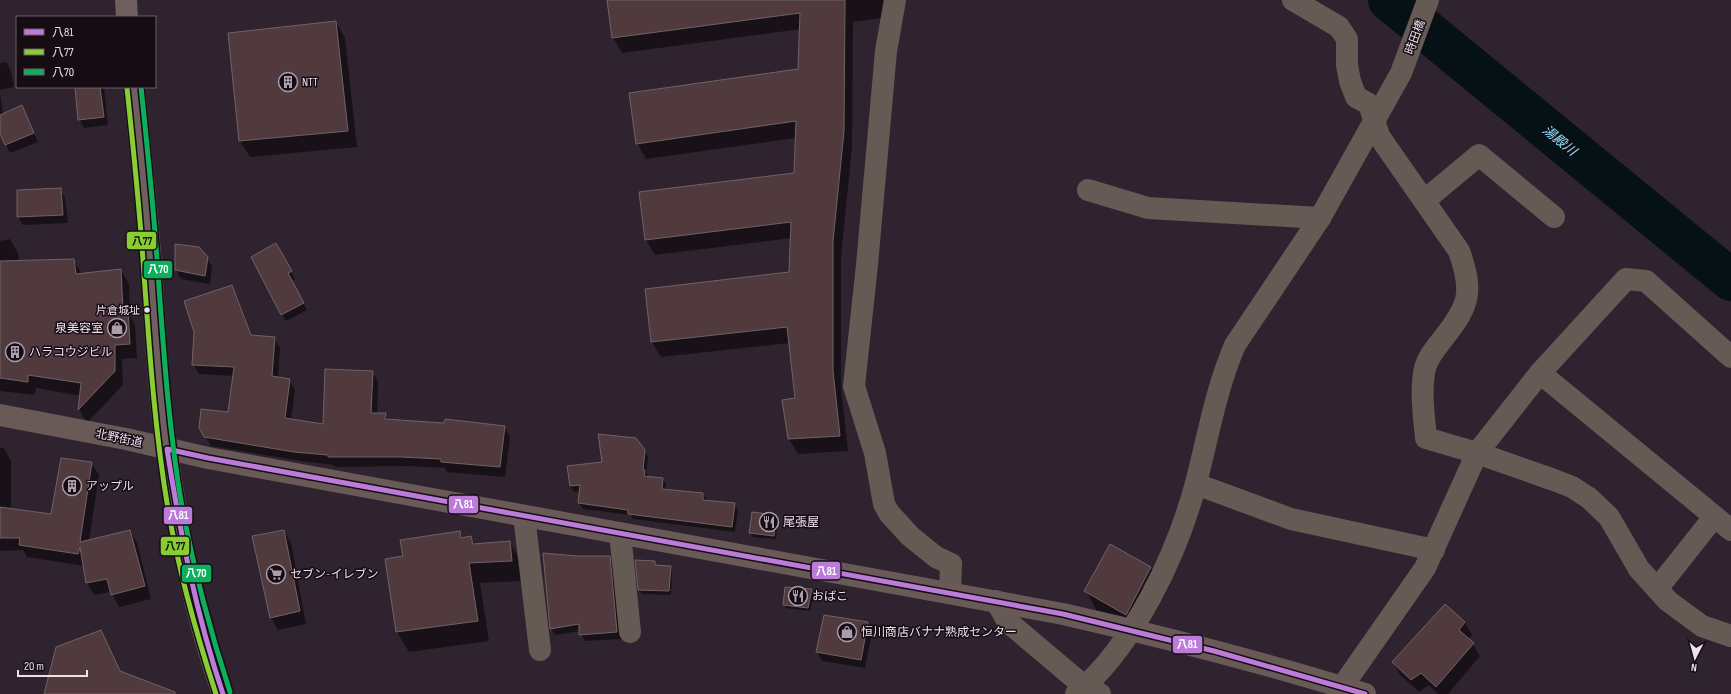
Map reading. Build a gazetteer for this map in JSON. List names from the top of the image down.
{
  "streets": {
    "main road": ["北野街道"],
    "street": ["時田橋"]
  },
  "crossings": [
    ["時田橋", "北野街道"]
  ],
  "water": ["湯殿川"],
  "places": {
    "building": ["NTT", "ハラコウジビル", "アップル"],
    "other": ["片倉城址"],
    "shop": ["泉美容室", "恒川商店バナナ熟成センター"],
    "restaurant": ["尾張屋", "おばこ"],
    "supermarket": ["セブン-イレブン"]
  },
  "lines": ["transit line 八77", "transit line 八70", "transit line 八81"],
  "legend": ["八81", "八77", "八70"],
  "scale_bar": "20 m",
  "north": "bottom"
}
